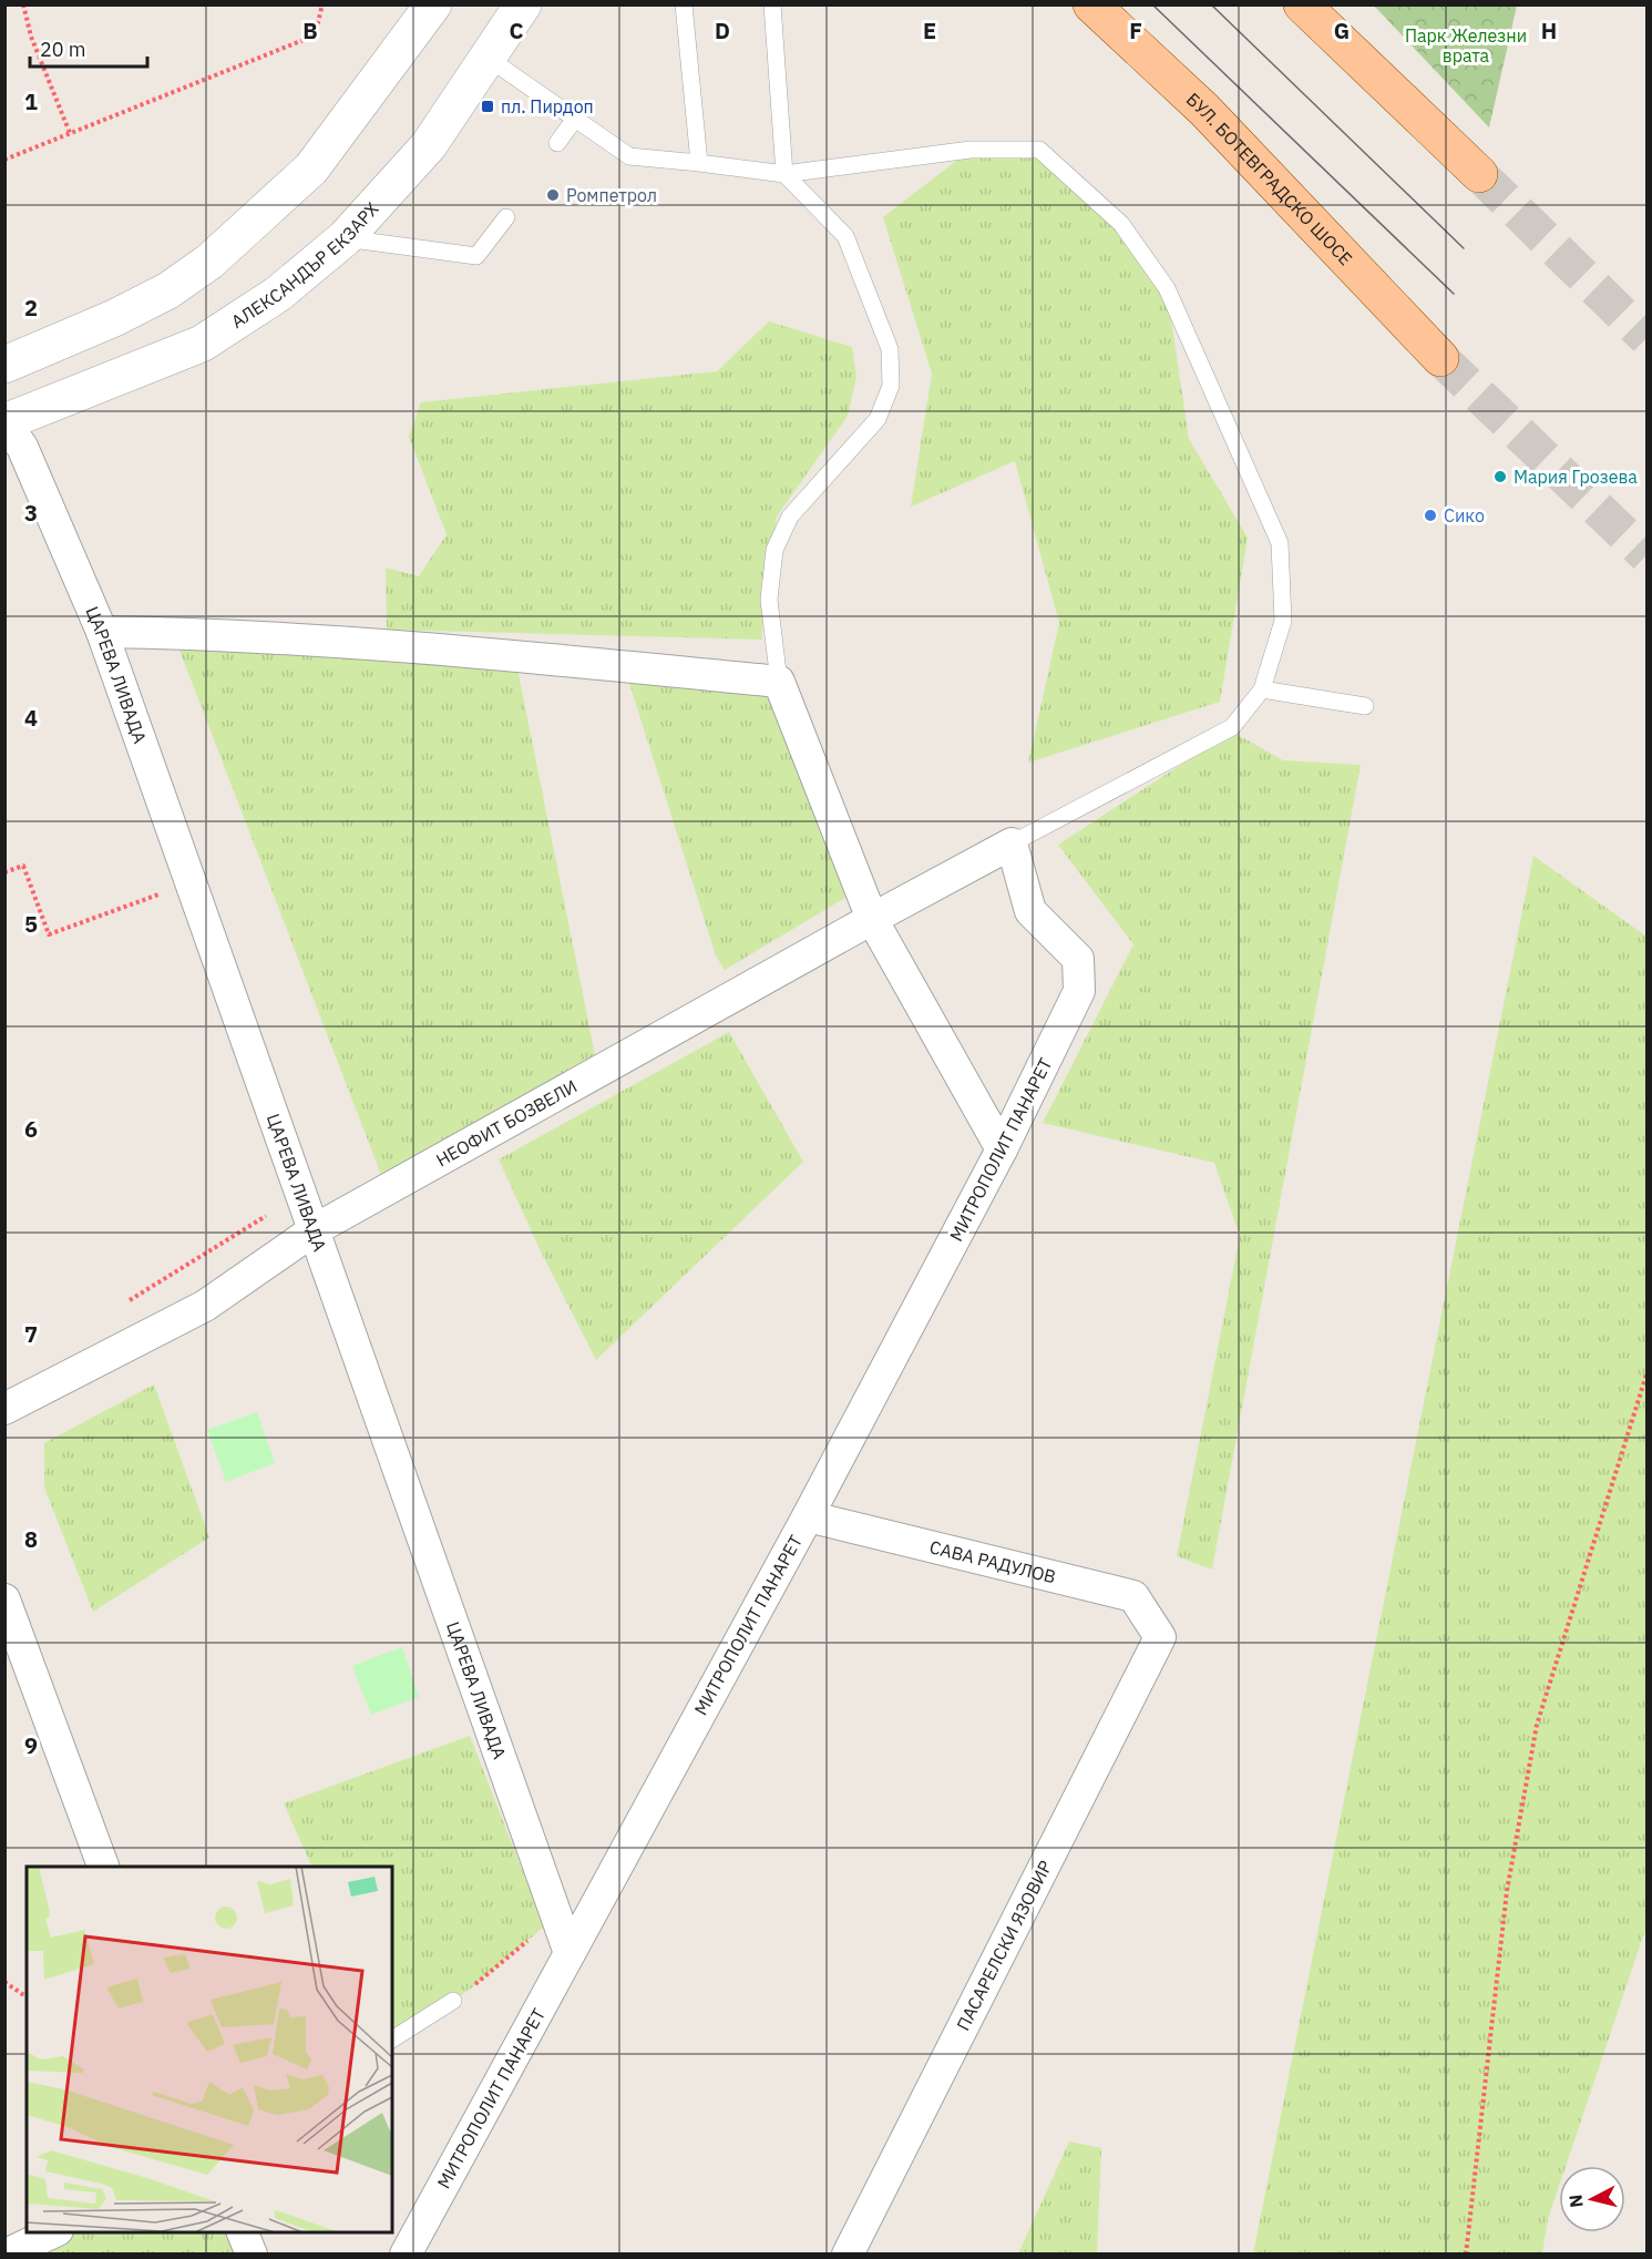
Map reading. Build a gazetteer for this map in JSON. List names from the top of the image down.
{
  "streets": {
    "main road": ["БУЛ. БОТЕВГРАДСКО ШОСЕ"],
    "street": [
      "АЛЕКСАНДЪР ЕКЗАРХ",
      "ЦАРЕВА ЛИВАДА",
      "НЕОФИТ БОЗВЕЛИ",
      "МИТРОПОЛИТ ПАНАРЕТ",
      "САВА РАДУЛОВ",
      "ПАСАРЕЛСКИ ЯЗОВИР"
    ]
  },
  "crossings": [
    ["АЛЕКСАНДЪР ЕКЗАРХ", "ЦАРЕВА ЛИВАДА"],
    ["ЦАРЕВА ЛИВАДА", "НЕОФИТ БОЗВЕЛИ"],
    ["ЦАРЕВА ЛИВАДА", "МИТРОПОЛИТ ПАНАРЕТ"],
    ["НЕОФИТ БОЗВЕЛИ", "МИТРОПОЛИТ ПАНАРЕТ"],
    ["МИТРОПОЛИТ ПАНАРЕТ", "САВА РАДУЛОВ"],
    ["САВА РАДУЛОВ", "ПАСАРЕЛСКИ ЯЗОВИР"]
  ],
  "parks": ["Парк Железни врата"],
  "places": {
    "transit": ["пл. Пирдоп"],
    "other": ["Ромпетрол", "Мария Грозева", "Сико"]
  },
  "scale_bar": "20 m",
  "north": "left",
  "grid": {
    "columns": [
      "B",
      "C",
      "D",
      "E",
      "F",
      "G",
      "H"
    ],
    "rows": [
      "1",
      "2",
      "3",
      "4",
      "5",
      "6",
      "7",
      "8",
      "9"
    ]
  }
}
